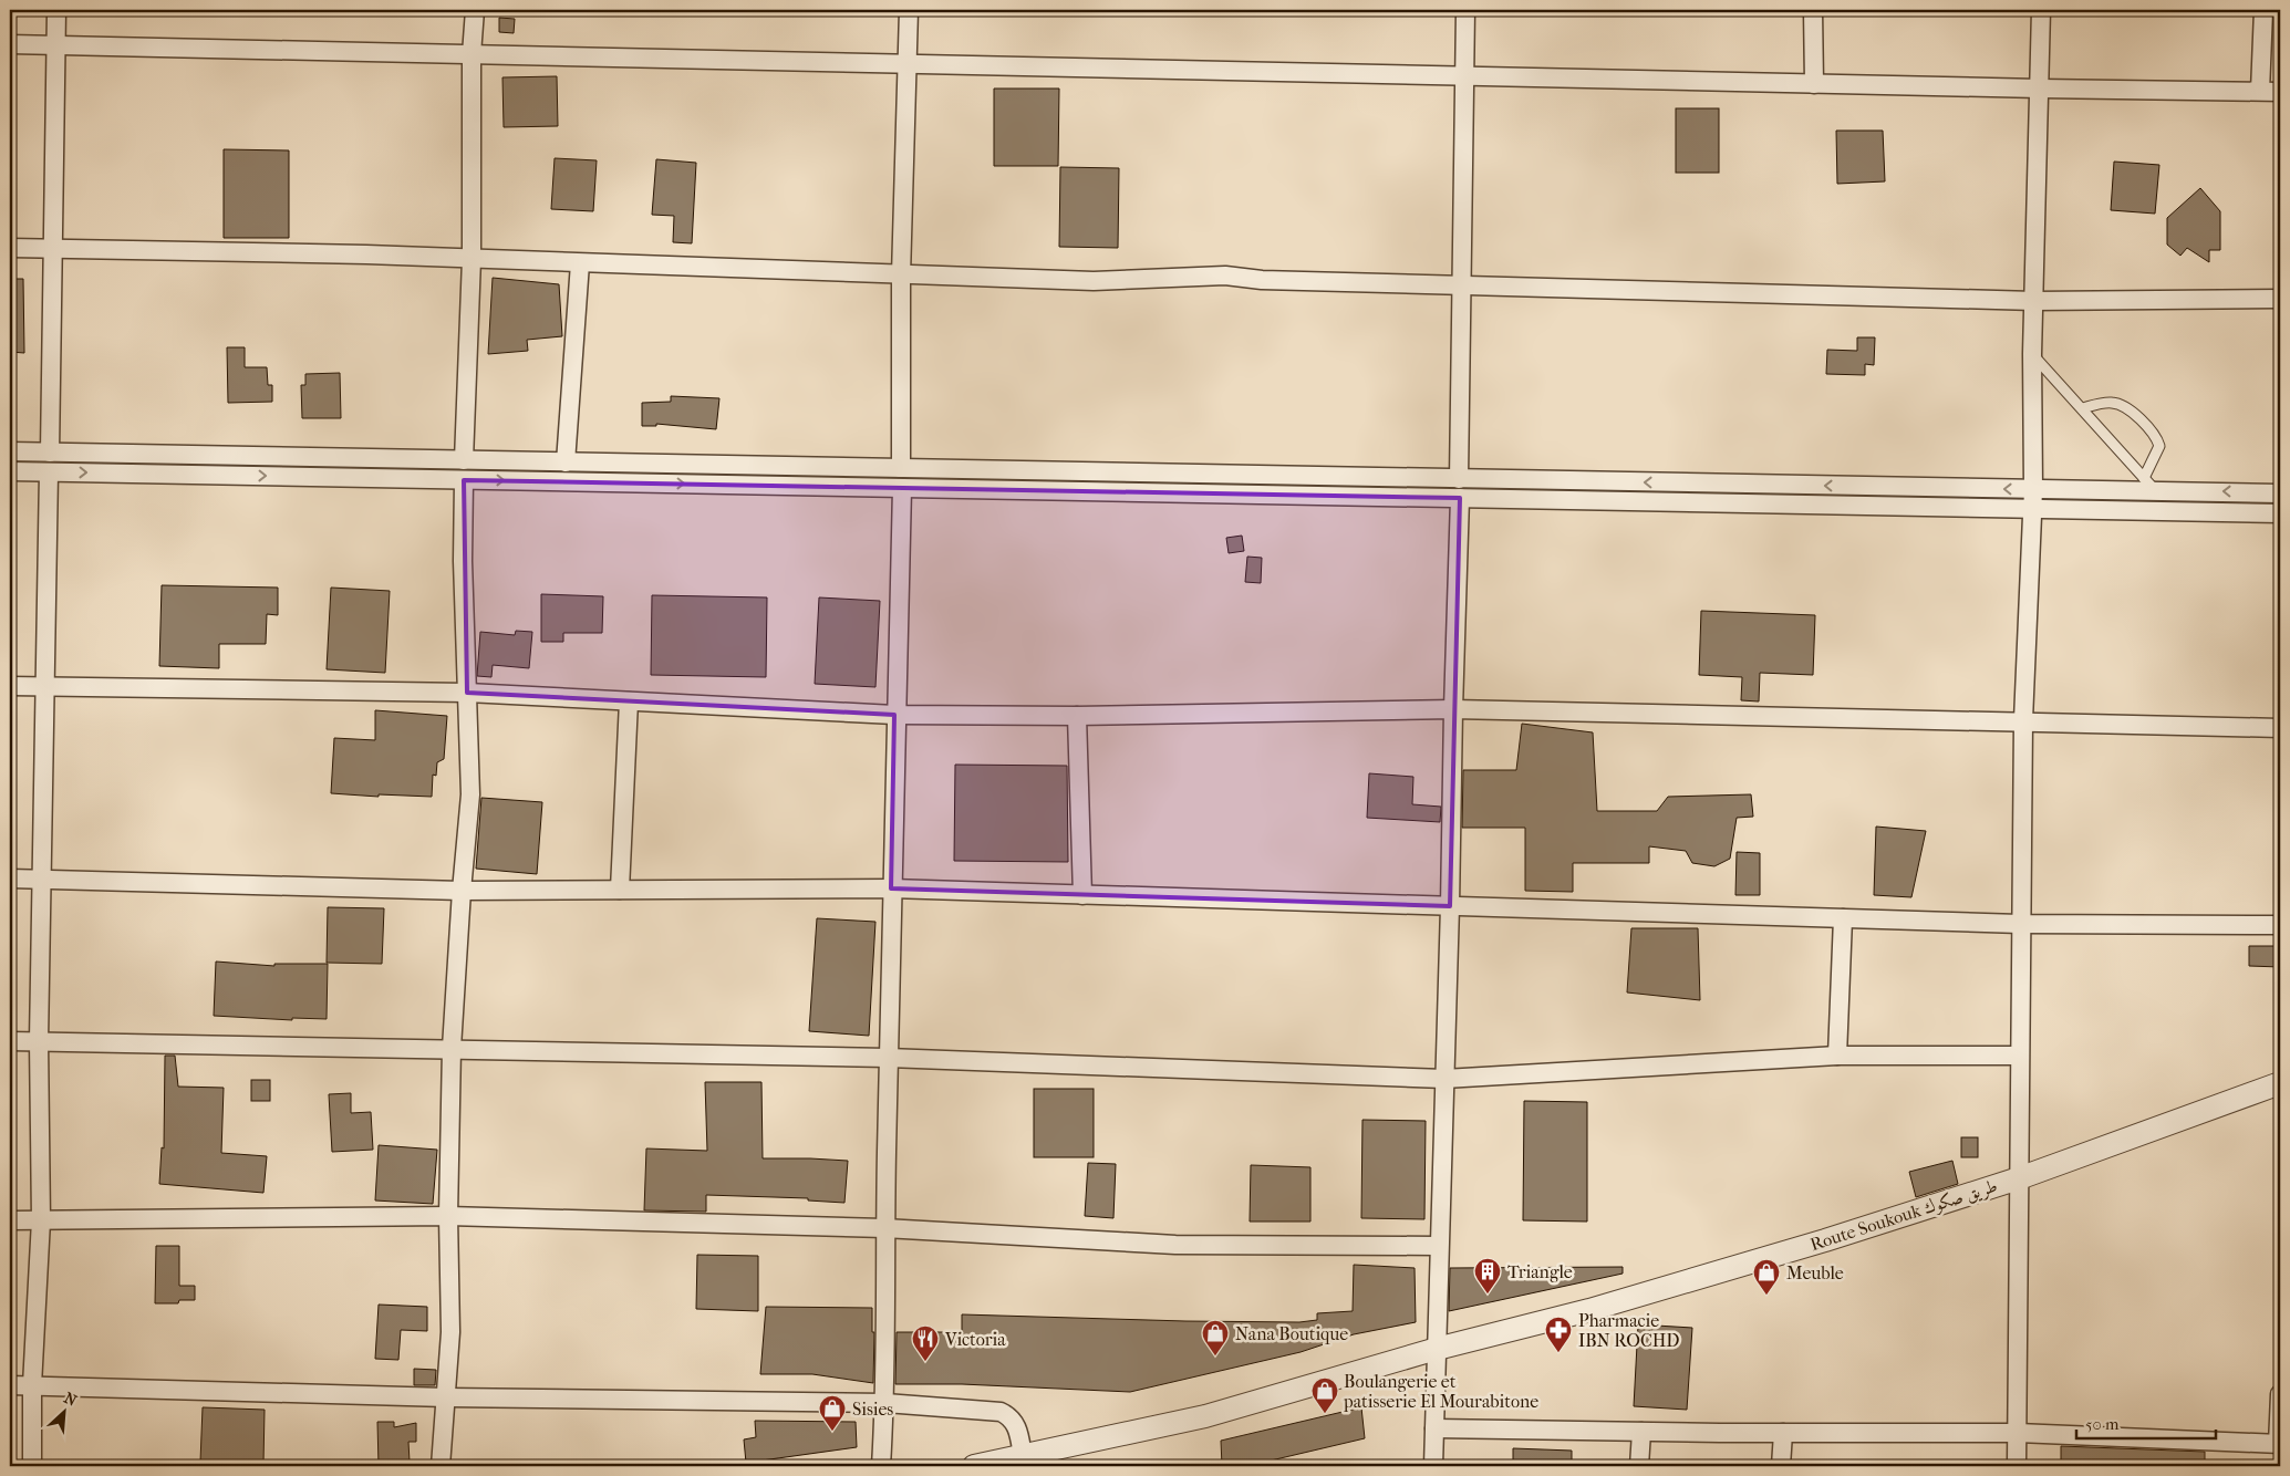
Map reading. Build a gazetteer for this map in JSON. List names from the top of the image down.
{
  "streets": {
    "street": ["Route Soukouk طريق صكوك"]
  },
  "places": {
    "building": ["Triangle"],
    "shop": [
      "Meuble",
      "Nana Boutique",
      "Boulangerie et patisserie El Mourabitone",
      "Sisies"
    ],
    "pharmacy": ["Pharmacie IBN ROCHD"],
    "restaurant": ["Victoria"]
  },
  "scale_bar": "50 m",
  "north": "top right"
}
